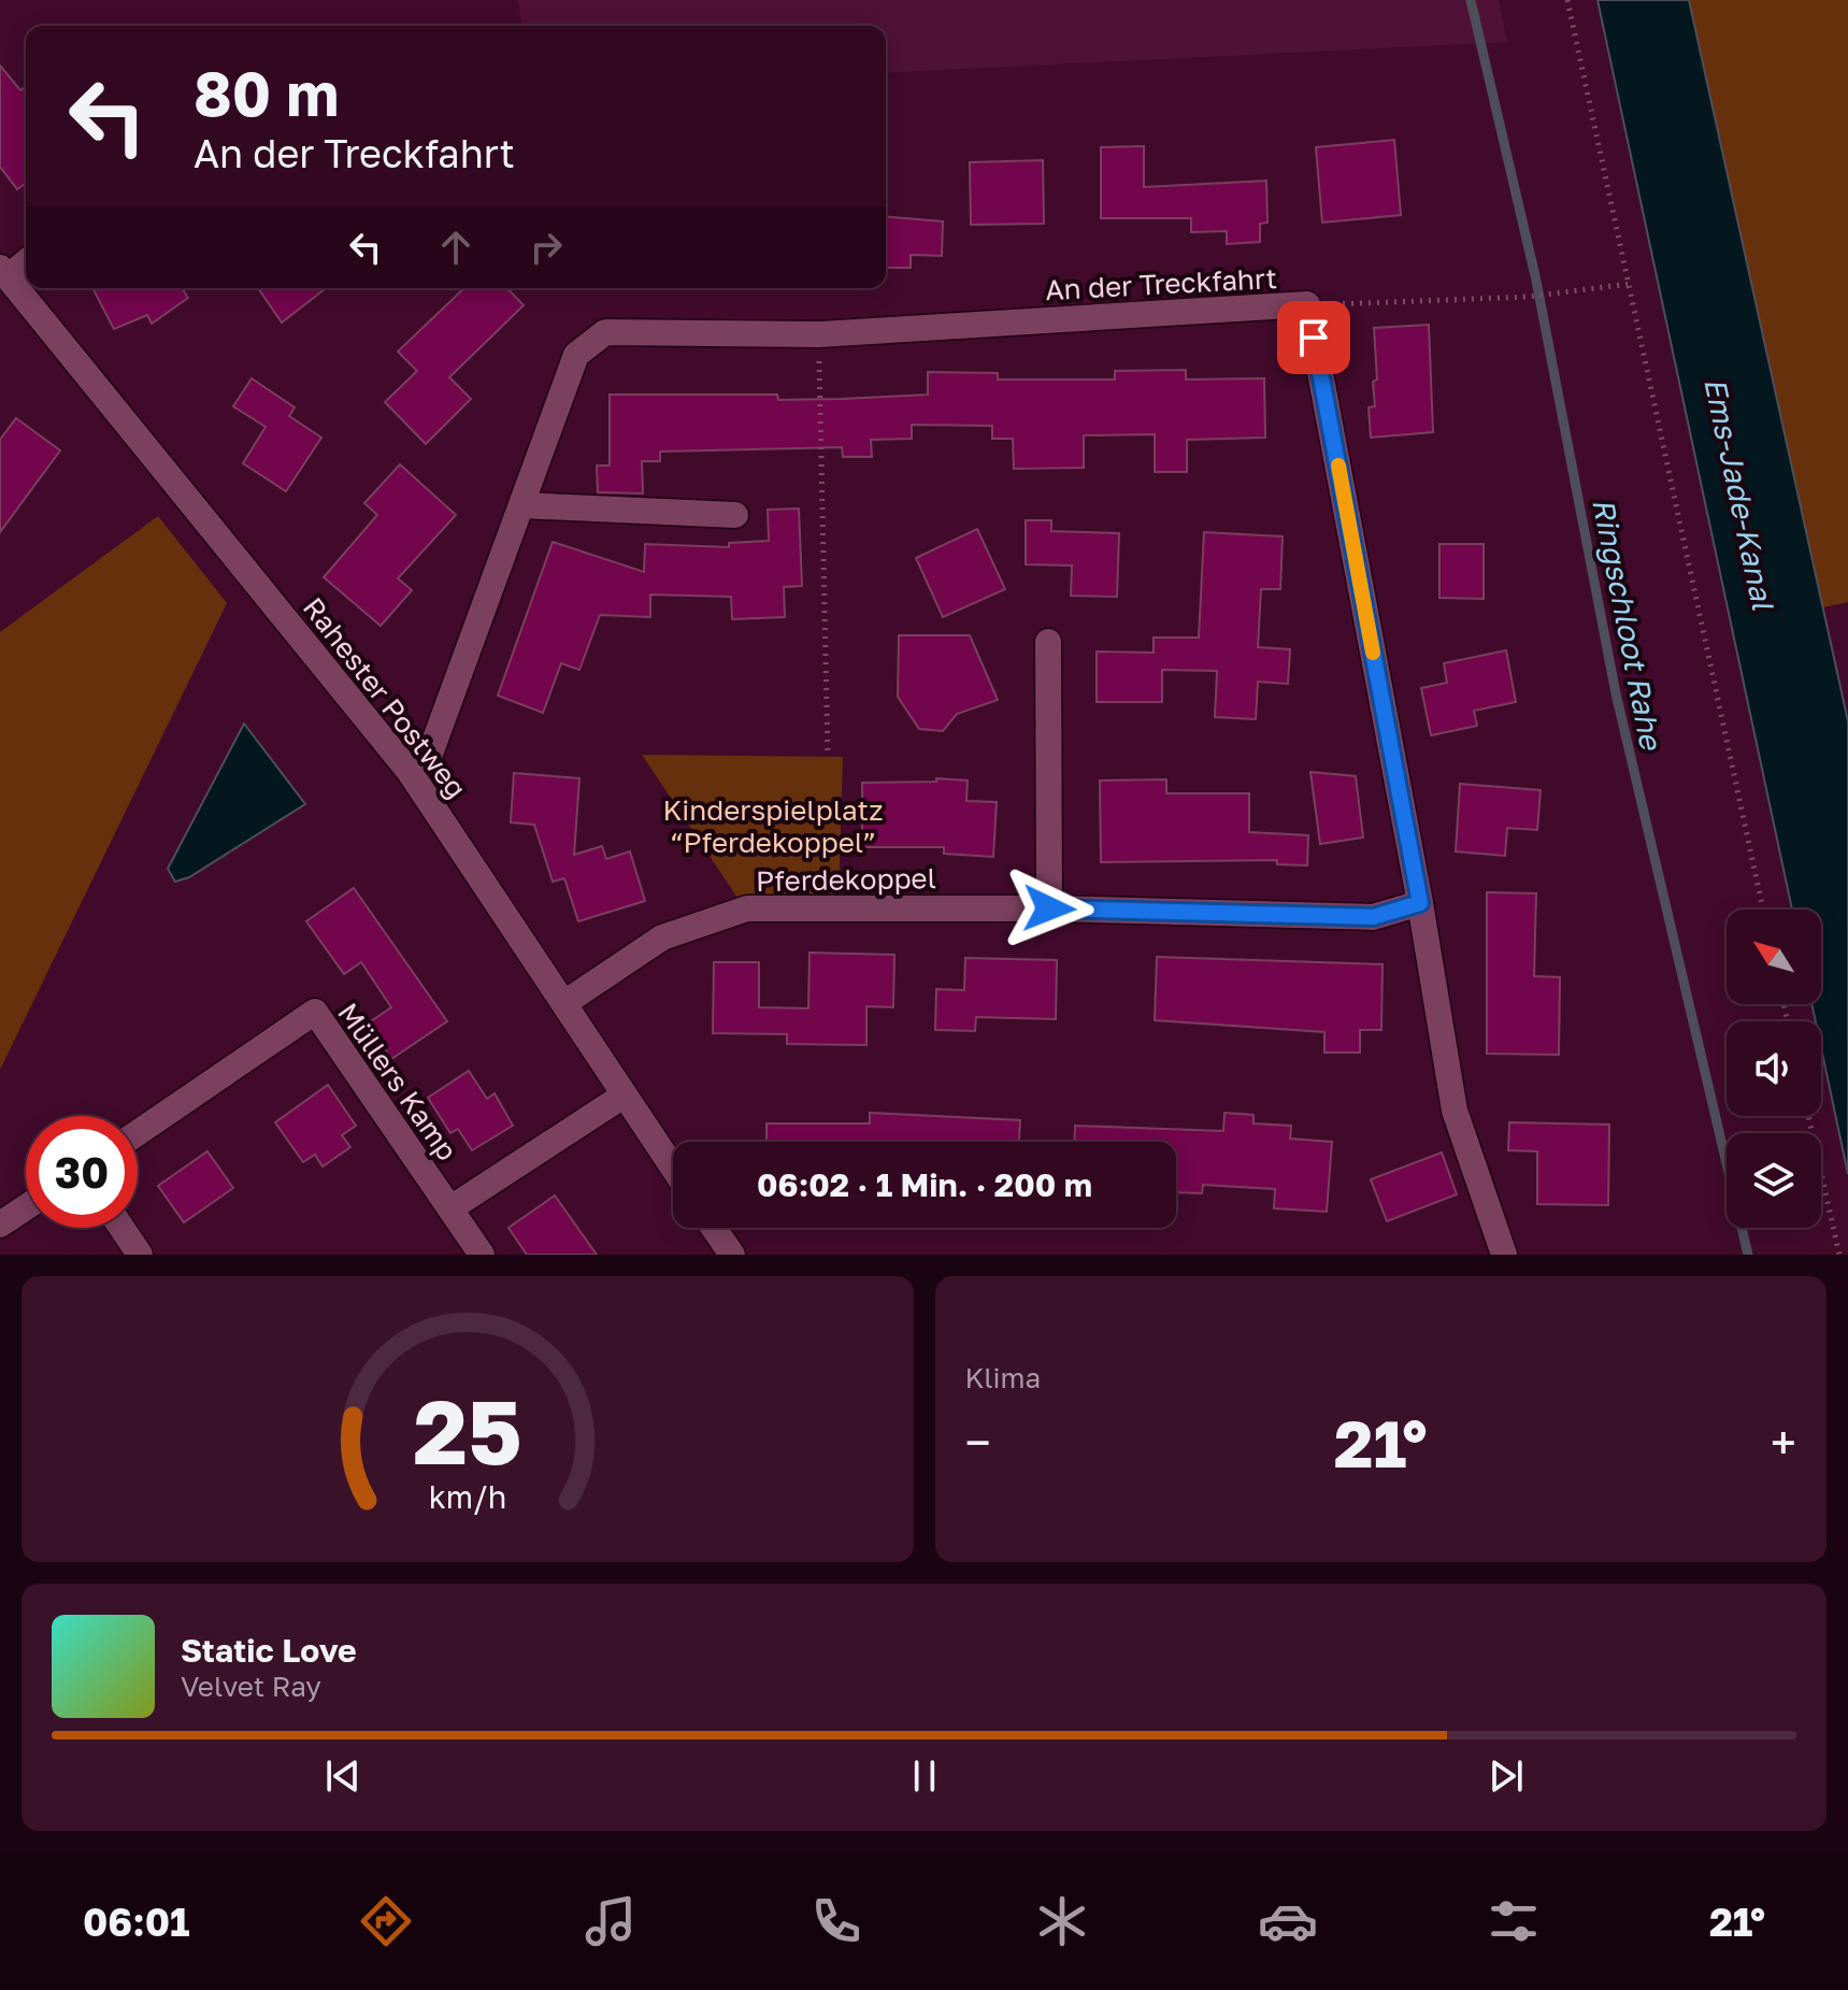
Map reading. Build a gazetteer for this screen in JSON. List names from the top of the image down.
{
  "streets": {
    "street": [
      "An der Treckfahrt",
      "Rahester Postweg",
      "Pferdekoppel",
      "Müllers Kamp"
    ]
  },
  "crossings": [
    ["An der Treckfahrt", "Rahester Postweg"],
    ["An der Treckfahrt", "Pferdekoppel"],
    ["Rahester Postweg", "Pferdekoppel"]
  ],
  "water": ["Ems-Jade-Kanal", "Ringschloot Rahe"],
  "parks": ["Kinderspielplatz “Pferdekoppel”"],
  "north": "top left",
  "page": {
    "turn": ["80 m", "An der Treckfahrt"],
    "limit": "30",
    "trip": "06:02 · 1 Min. · 200 m",
    "tile": "Klima",
    "heat": ["−", "21°", "+"],
    "song": ["Static Love", "Velvet Ray"],
    "tabs": ["06:01", "21°"],
    "gauge": ["25", "km/h"]
  }
}
